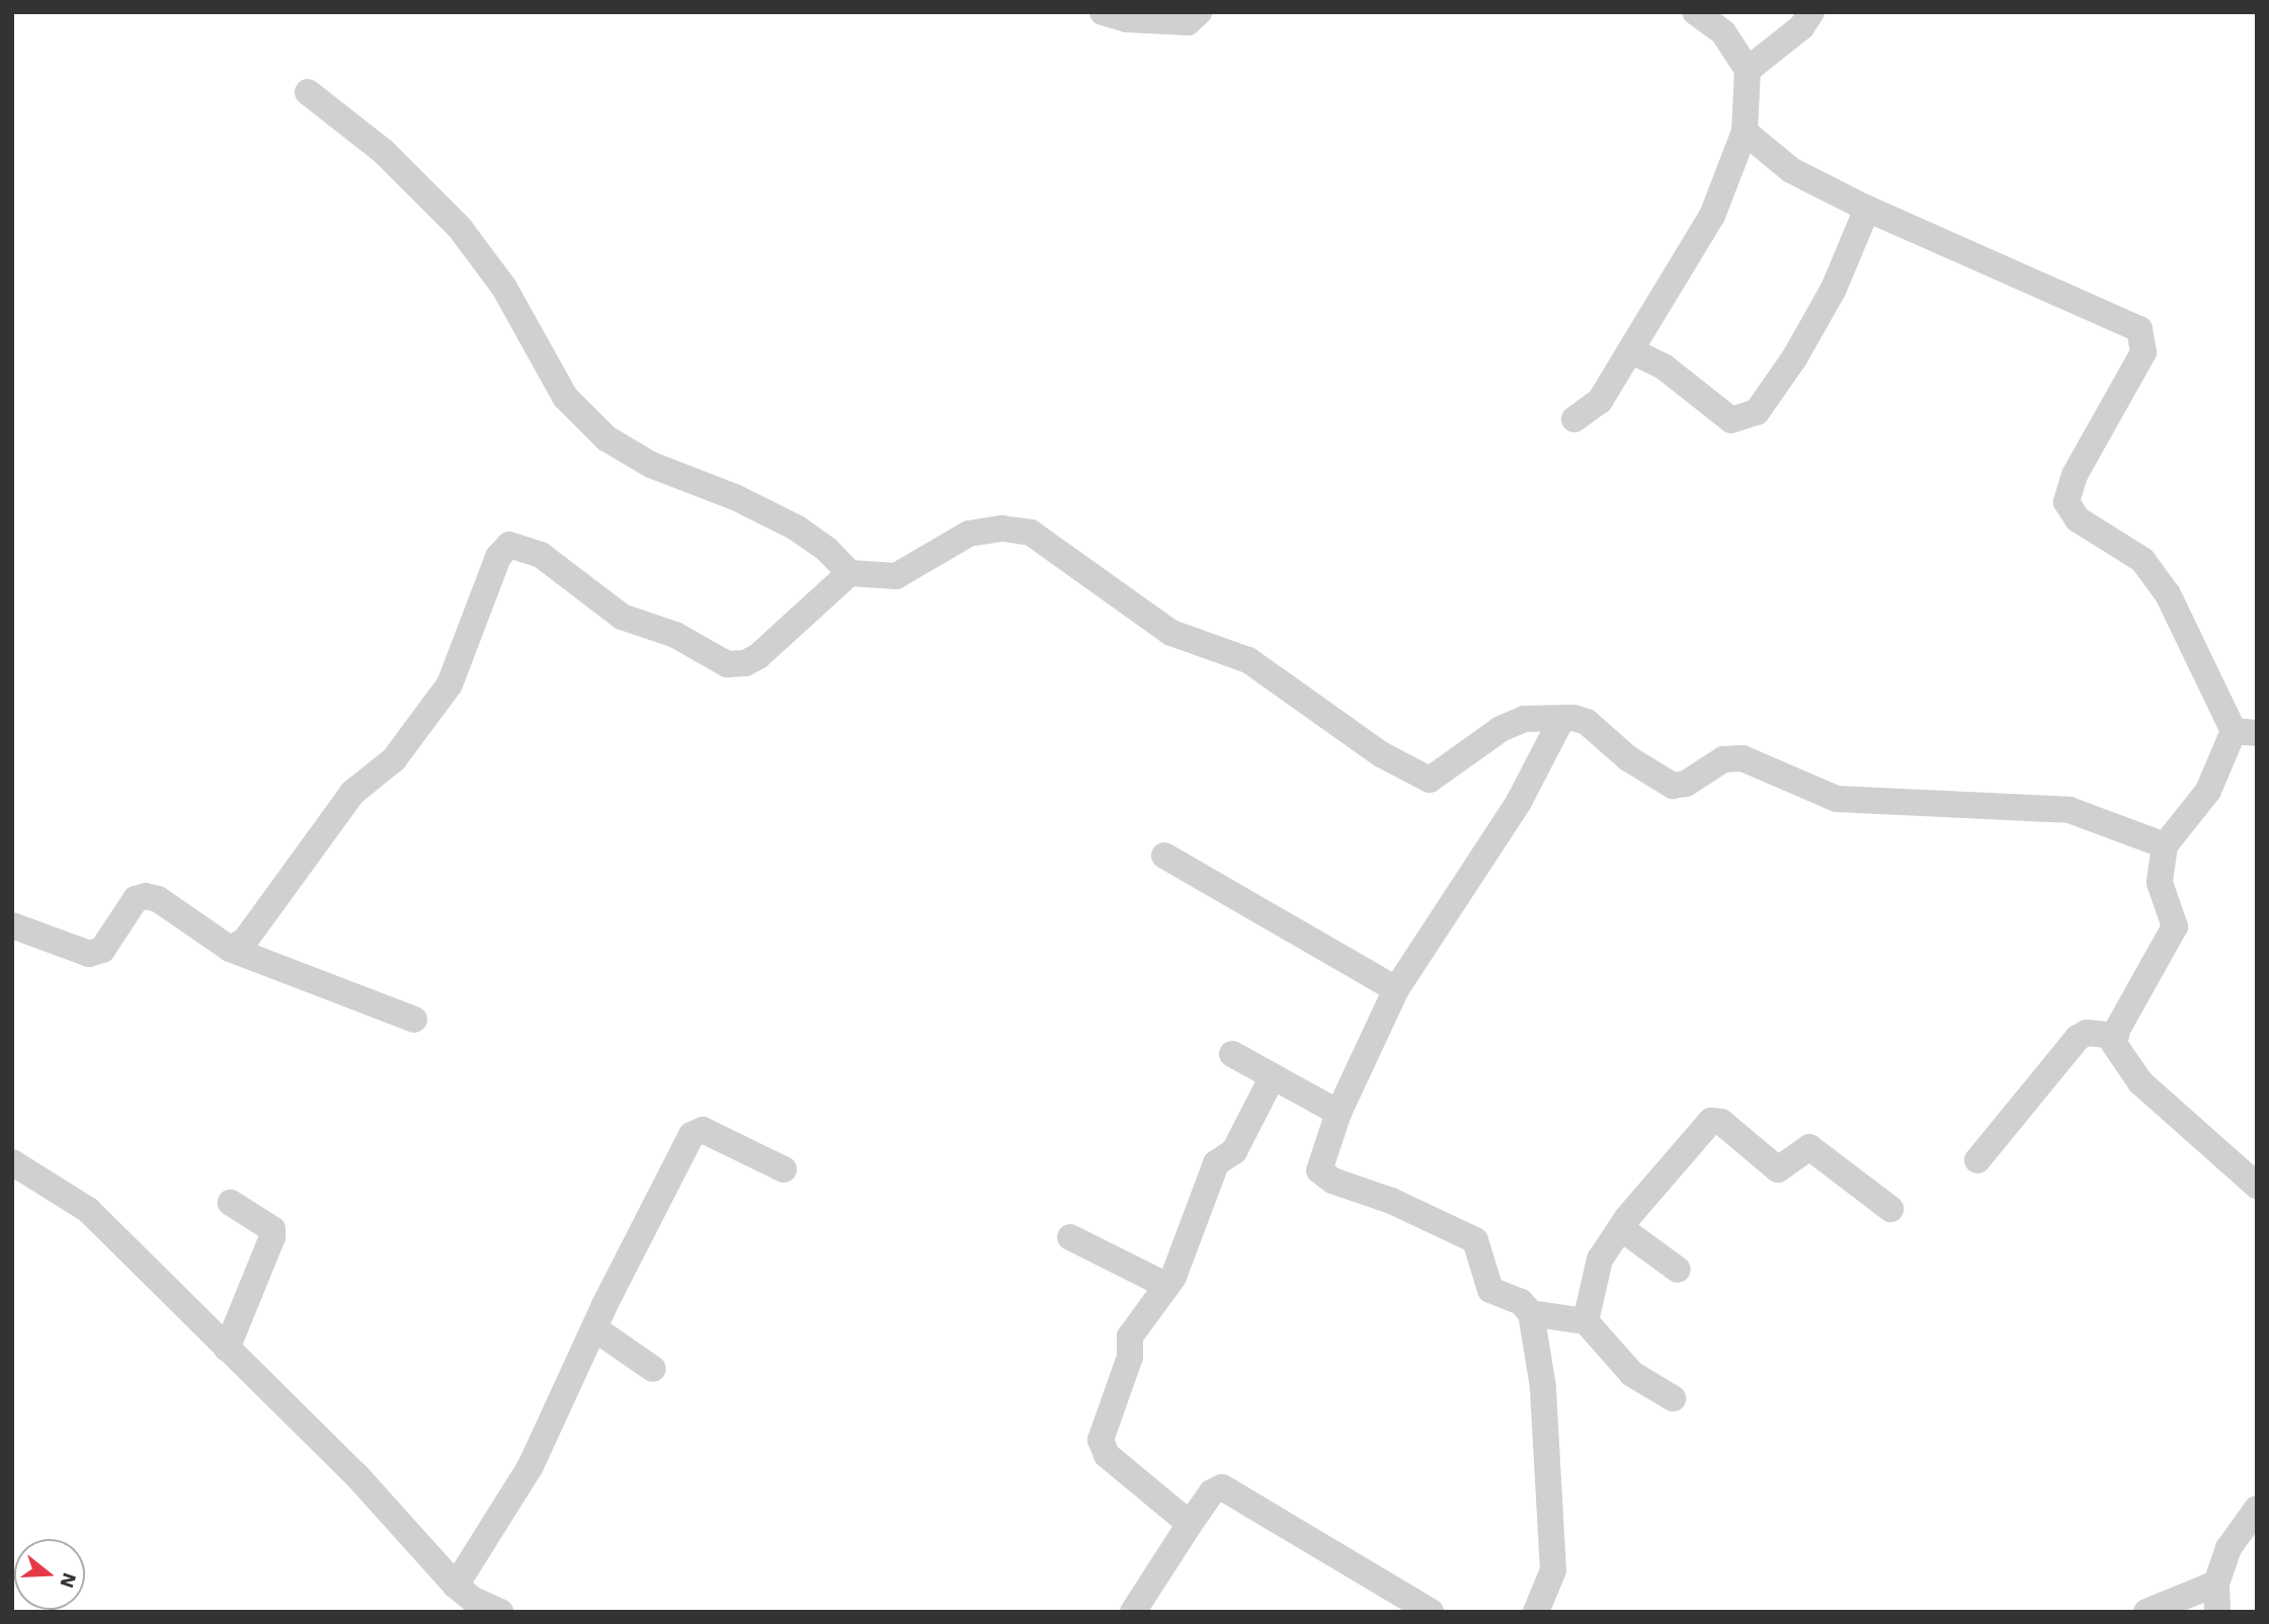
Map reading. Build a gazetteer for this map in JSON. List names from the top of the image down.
{
  "north": "right"
}
